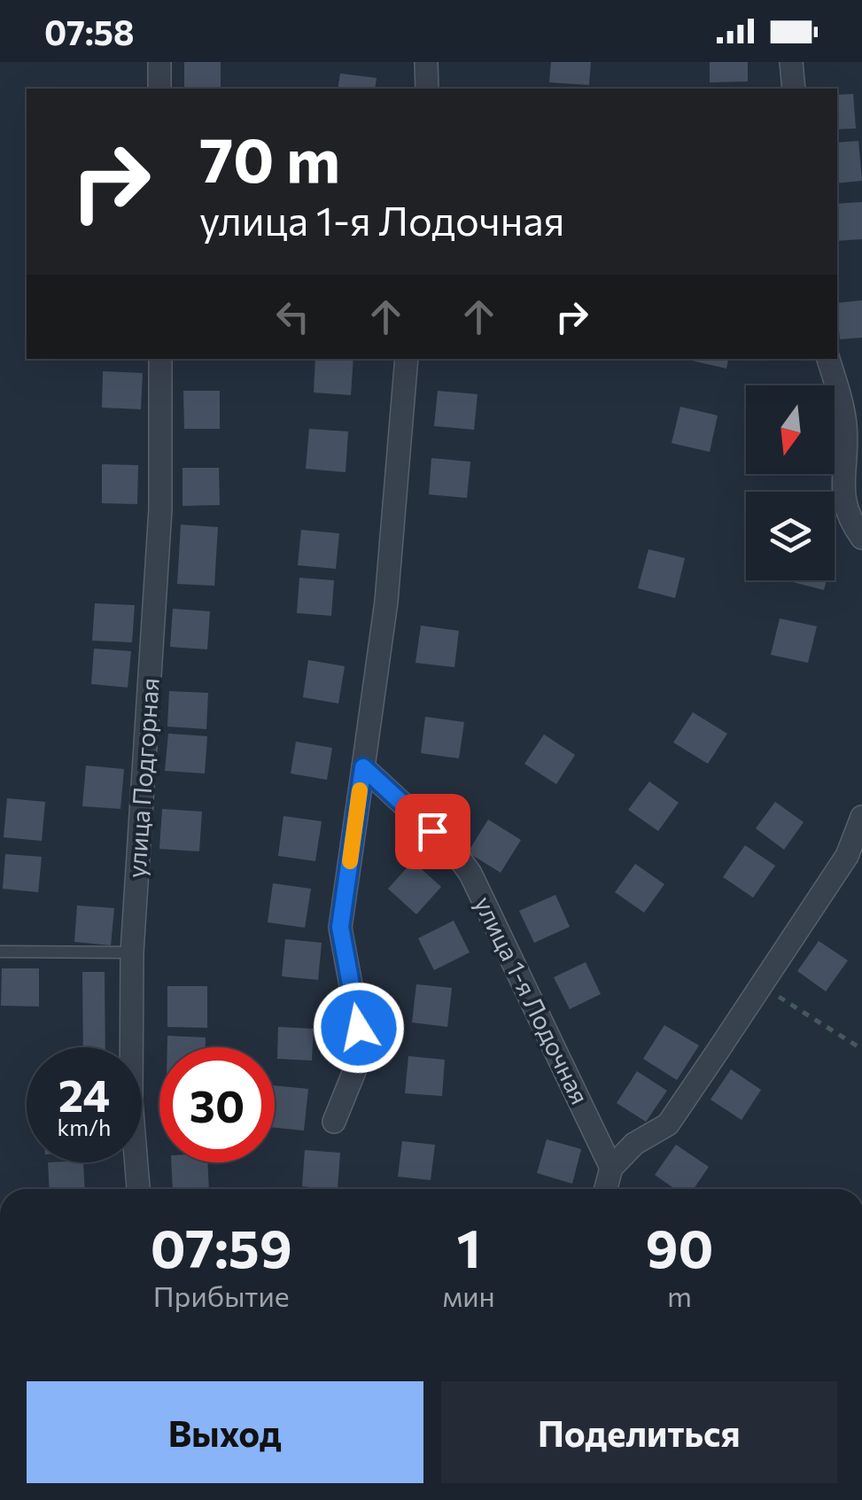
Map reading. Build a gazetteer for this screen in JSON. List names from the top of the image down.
{
  "streets": {
    "street": ["улица Подгорная", "улица 1-я Лодочная"]
  },
  "north": "bottom",
  "page": {
    "status": "07:58",
    "turn": ["70 m", "улица 1-я Лодочная"],
    "speed": "24 km/h",
    "limit": "30",
    "eta": [
      "07:59",
      "Прибытие",
      "1",
      "мин",
      "90",
      "m"
    ],
    "buttons": ["Выход", "Поделиться"]
  }
}
